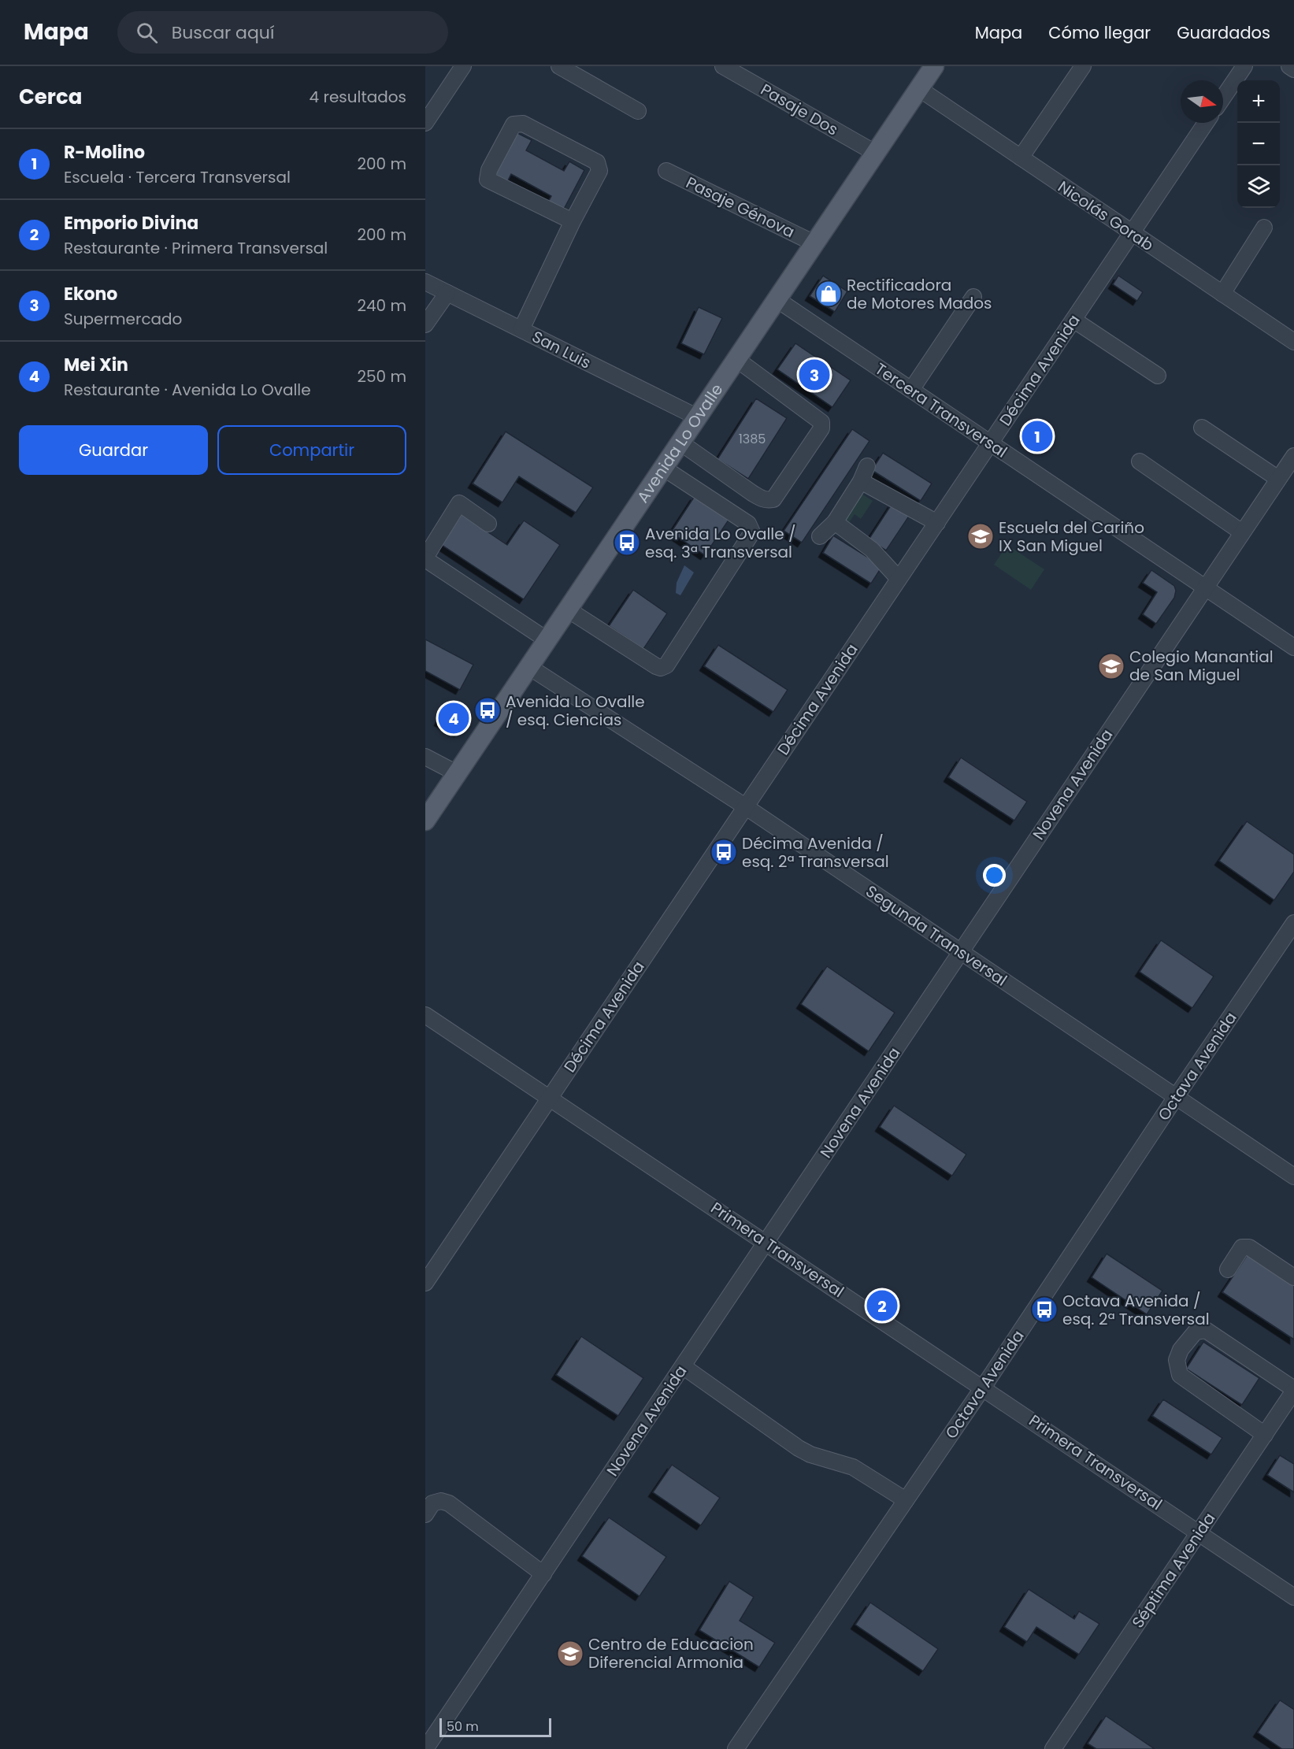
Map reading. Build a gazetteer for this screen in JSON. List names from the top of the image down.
{
  "streets": {
    "main road": ["Avenida Lo Ovalle"],
    "street": [
      "Pasaje Dos",
      "Pasaje Génova",
      "Nicolás Gorab",
      "San Luis",
      "Décima Avenida",
      "Tercera Transversal",
      "Novena Avenida",
      "Segunda Transversal",
      "Octava Avenida",
      "Primera Transversal",
      "Séptima Avenida"
    ]
  },
  "crossings": [
    ["Pasaje Dos", "Avenida Lo Ovalle"],
    ["Pasaje Génova", "Avenida Lo Ovalle"],
    ["Nicolás Gorab", "Décima Avenida"],
    ["Nicolás Gorab", "Avenida Lo Ovalle"],
    ["San Luis", "Avenida Lo Ovalle"],
    ["Décima Avenida", "Tercera Transversal"],
    ["Décima Avenida", "Segunda Transversal"],
    ["Décima Avenida", "Primera Transversal"],
    ["Tercera Transversal", "Avenida Lo Ovalle"],
    ["Tercera Transversal", "Novena Avenida"],
    ["Avenida Lo Ovalle", "Segunda Transversal"],
    ["Novena Avenida", "Segunda Transversal"],
    ["Novena Avenida", "Primera Transversal"],
    ["Segunda Transversal", "Octava Avenida"],
    ["Octava Avenida", "Primera Transversal"],
    ["Primera Transversal", "Séptima Avenida"]
  ],
  "places": {
    "shop": ["Rectificadora de Motores Mados"],
    "school or university": ["Escuela del Cariño IX San Miguel", "Colegio Manantial de San Miguel", "Centro de Educacion Diferencial Armonia"],
    "bus stop": [
      "Avenida Lo Ovalle / esq. 3ª Transversal",
      "Avenida Lo Ovalle / esq. Ciencias",
      "Décima Avenida / esq. 2ª Transversal",
      "Octava Avenida / esq. 2ª Transversal"
    ]
  },
  "house_numbers": ["1385"],
  "scale_bar": "50 m",
  "north": "right",
  "page": {
    "header": "Mapa",
    "search": "Buscar aquí",
    "nav": ["Mapa", "Cómo llegar", "Guardados"],
    "heading": ["Cerca", "4 resultados"],
    "map_buttons": ["+", "−"],
    "list": [
      {
        "mark": "1",
        "name": "R-Molino",
        "note": "Escuela · Tercera Transversal",
        "value": "200 m"
      },
      {
        "mark": "2",
        "name": "Emporio Divina",
        "note": "Restaurante · Primera Transversal",
        "value": "200 m"
      },
      {
        "mark": "3",
        "name": "Ekono",
        "note": "Supermercado",
        "value": "240 m"
      },
      {
        "mark": "4",
        "name": "Mei Xin",
        "note": "Restaurante · Avenida Lo Ovalle",
        "value": "250 m"
      }
    ],
    "pins": [
      "3",
      "1",
      "4",
      "2"
    ],
    "buttons": ["Guardar", "Compartir"],
    "scale": "50 m"
  }
}
